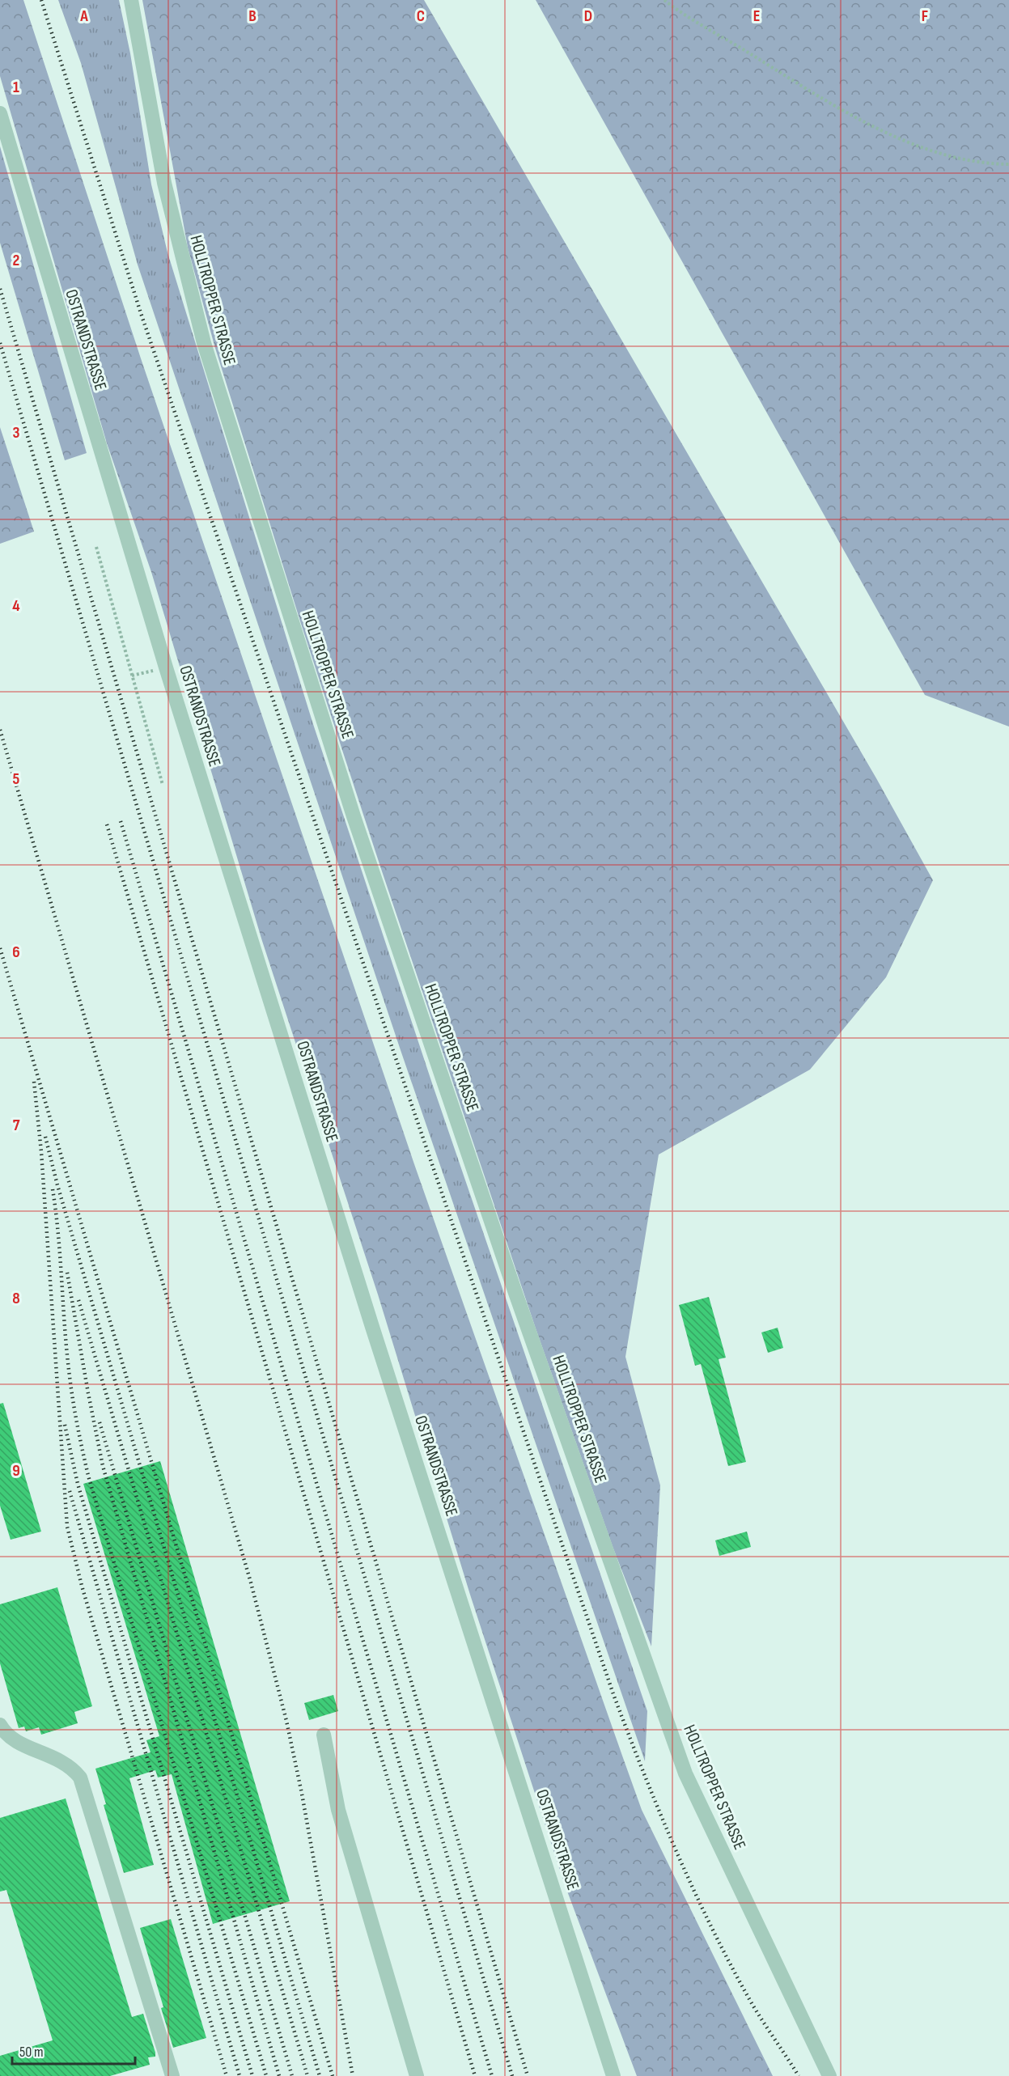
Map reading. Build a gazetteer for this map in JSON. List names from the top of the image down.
{
  "streets": {
    "lane": ["HOLLTROPPER STRASSE", "OSTRANDSTRASSE"]
  },
  "scale_bar": "50 m",
  "grid": {
    "columns": [
      "A",
      "B",
      "C",
      "D",
      "E",
      "F"
    ],
    "rows": [
      "1",
      "2",
      "3",
      "4",
      "5",
      "6",
      "7",
      "8",
      "9"
    ]
  }
}
